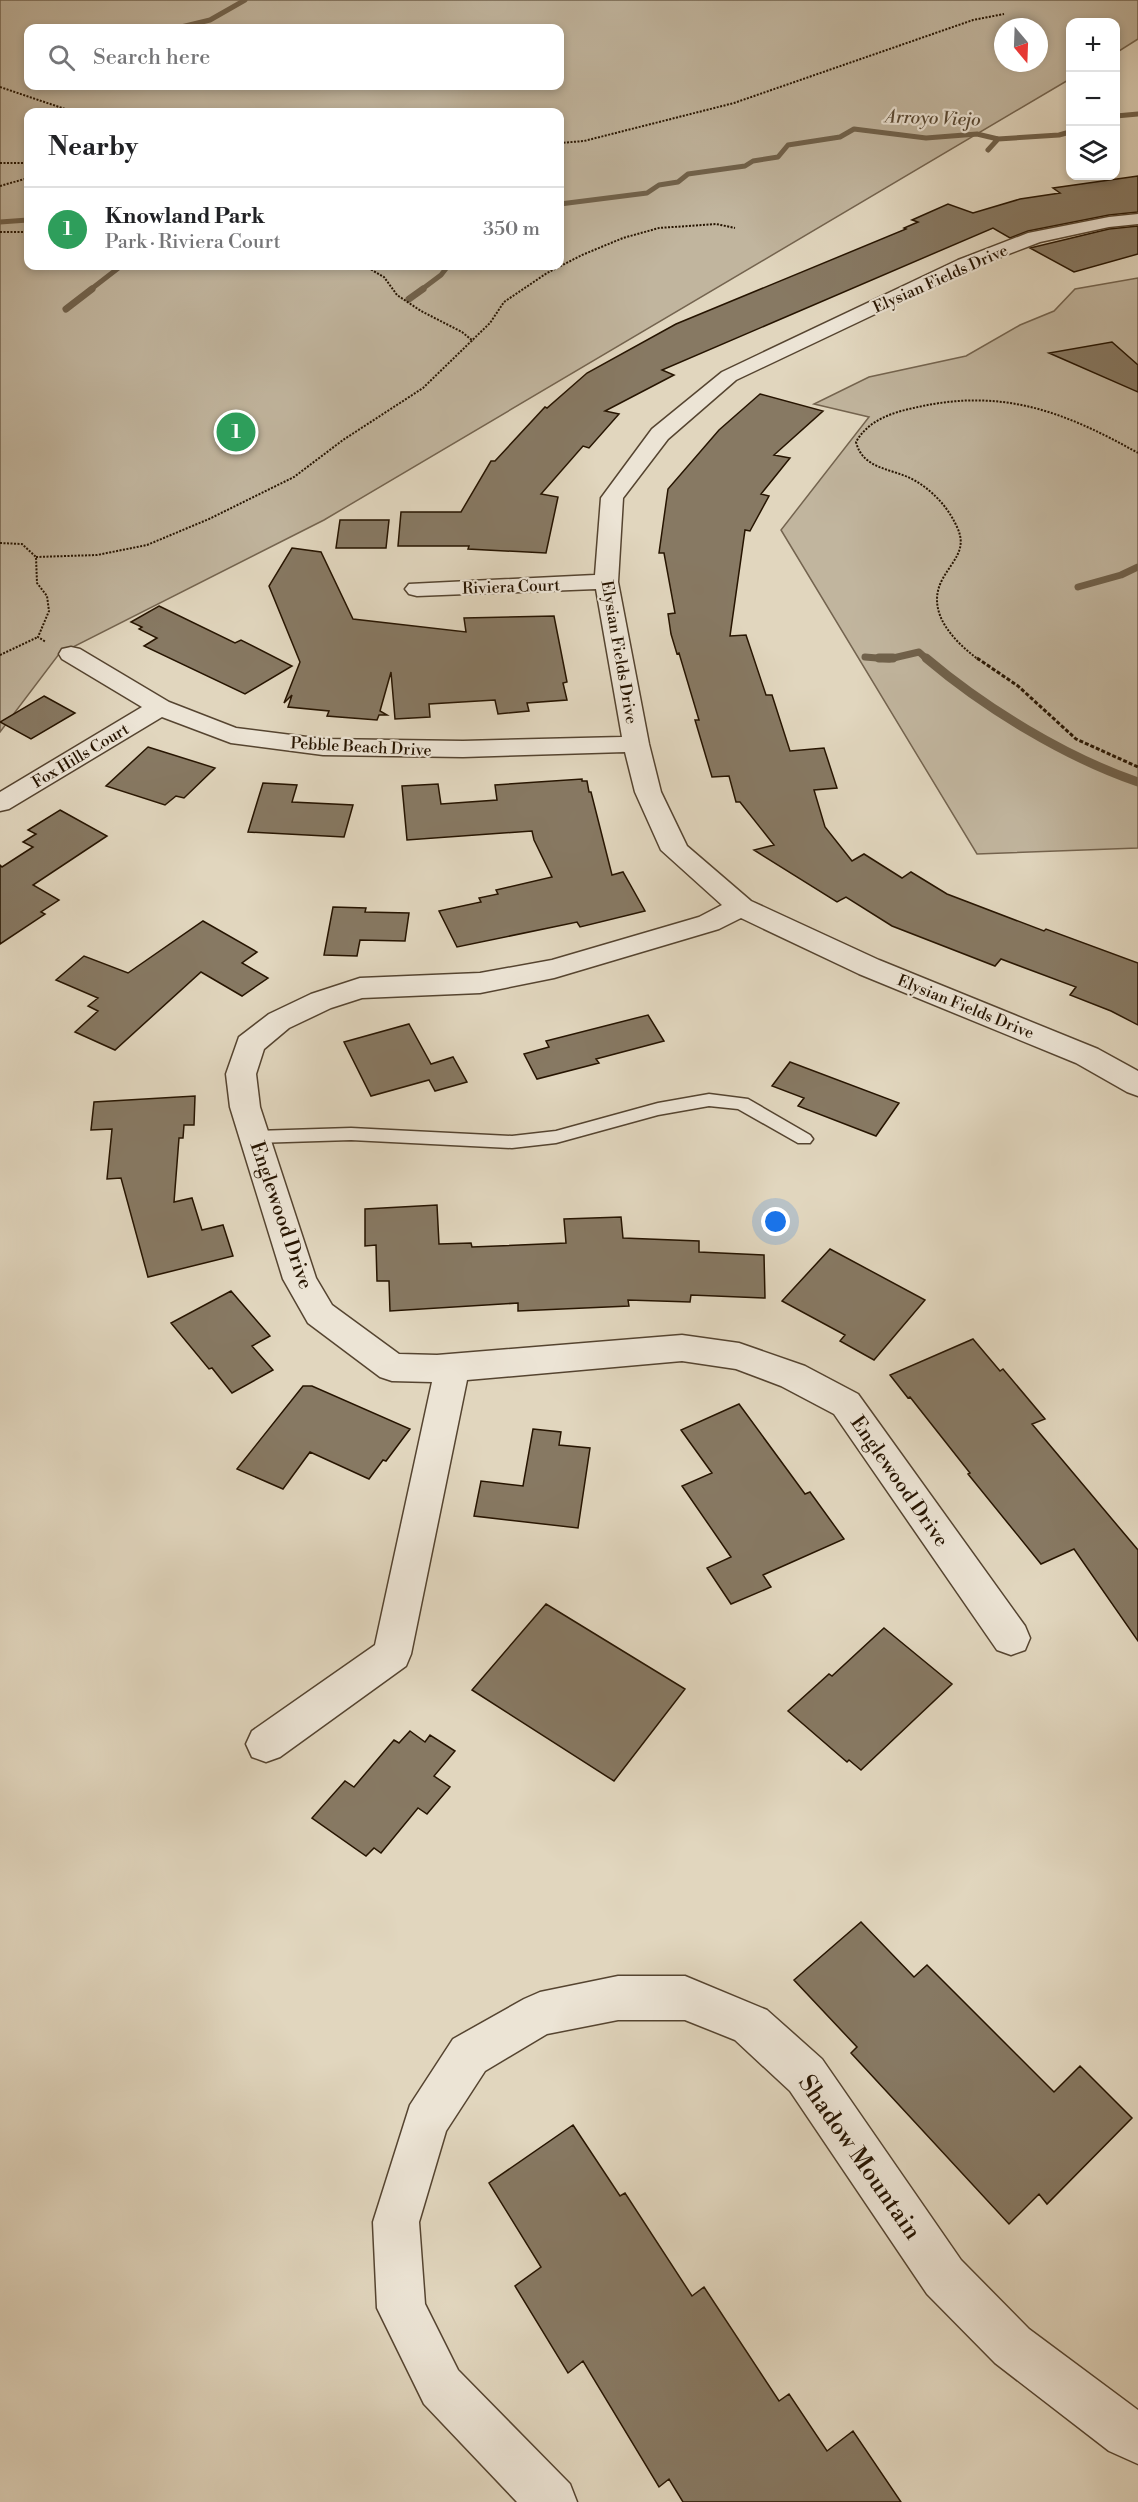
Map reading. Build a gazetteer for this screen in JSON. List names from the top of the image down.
{
  "streets": {
    "street": [
      "Elysian Fields Drive",
      "Riviera Court",
      "Pebble Beach Drive",
      "Fox Hills Court",
      "Englewood Drive",
      "Shadow Mountain"
    ]
  },
  "crossings": [
    ["Elysian Fields Drive", "Riviera Court"],
    ["Elysian Fields Drive", "Pebble Beach Drive"],
    ["Elysian Fields Drive", "Englewood Drive"],
    ["Pebble Beach Drive", "Fox Hills Court"]
  ],
  "water": ["Arroyo Viejo"],
  "north": "bottom",
  "page": {
    "map_buttons": ["+", "−"],
    "search": "Search here",
    "heading": "Nearby",
    "list": [
      {
        "mark": "1",
        "name": "Knowland Park",
        "note": "Park · Riviera Court",
        "value": "350 m"
      }
    ],
    "pins": "1"
  }
}
